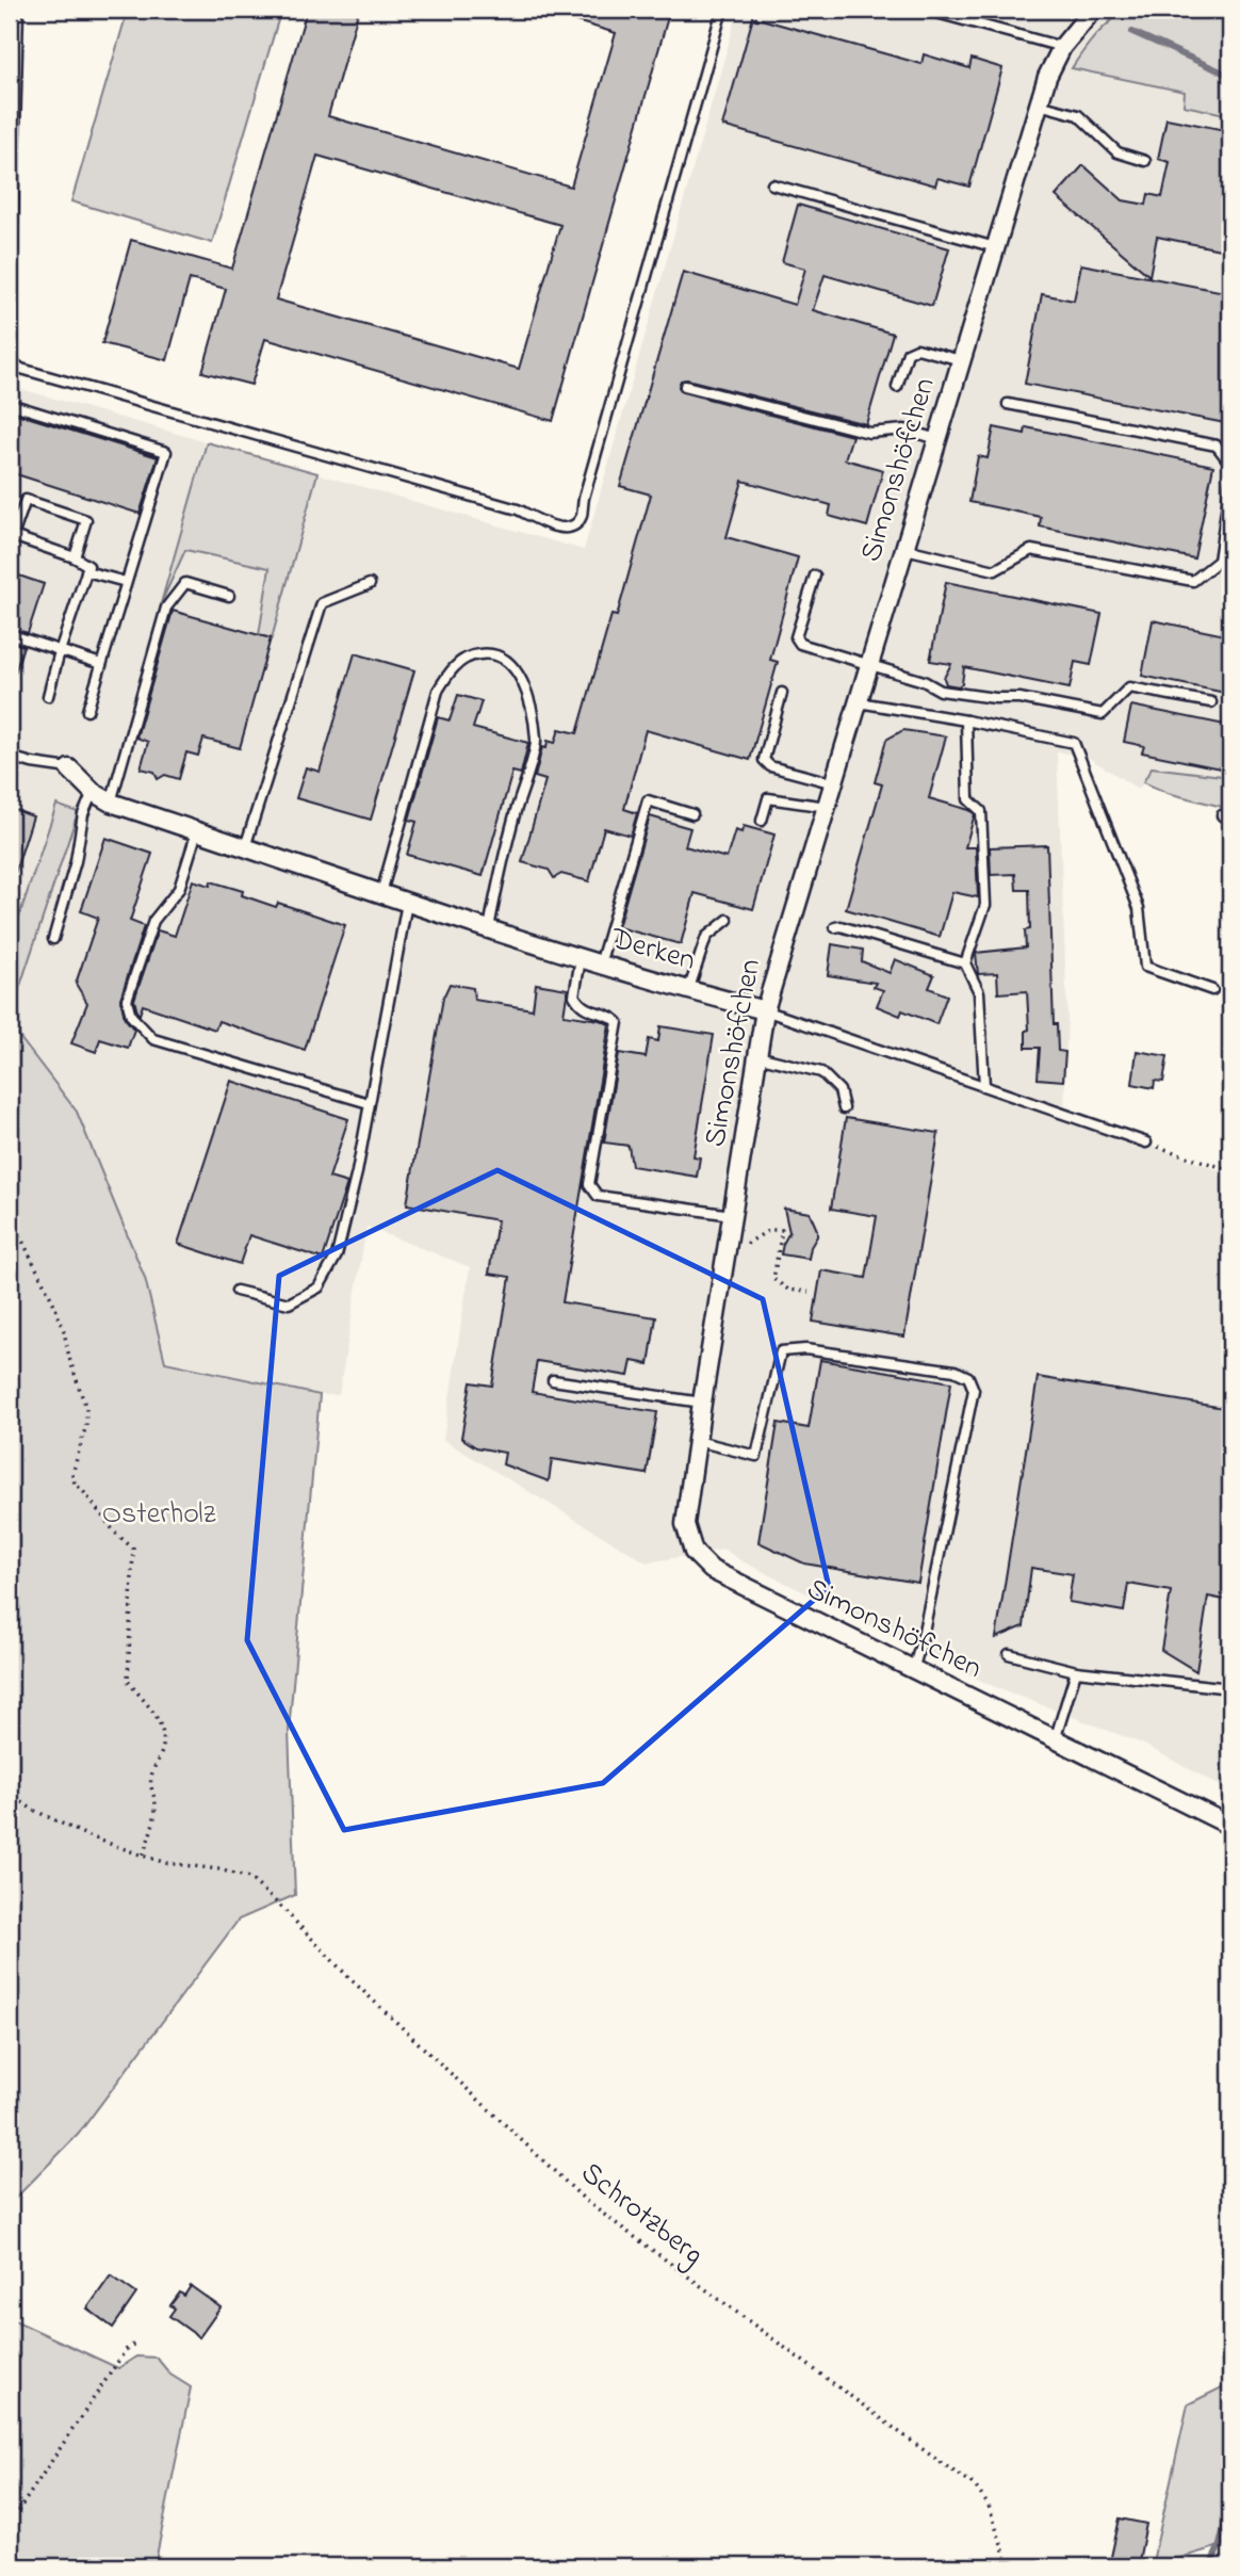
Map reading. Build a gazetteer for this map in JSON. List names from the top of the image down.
{
  "streets": {
    "street": ["Simonshöfchen", "Derken"],
    "path": ["Schrotzberg"]
  },
  "crossings": [
    ["Simonshöfchen", "Derken"]
  ],
  "parks": ["Osterholz"]
}
